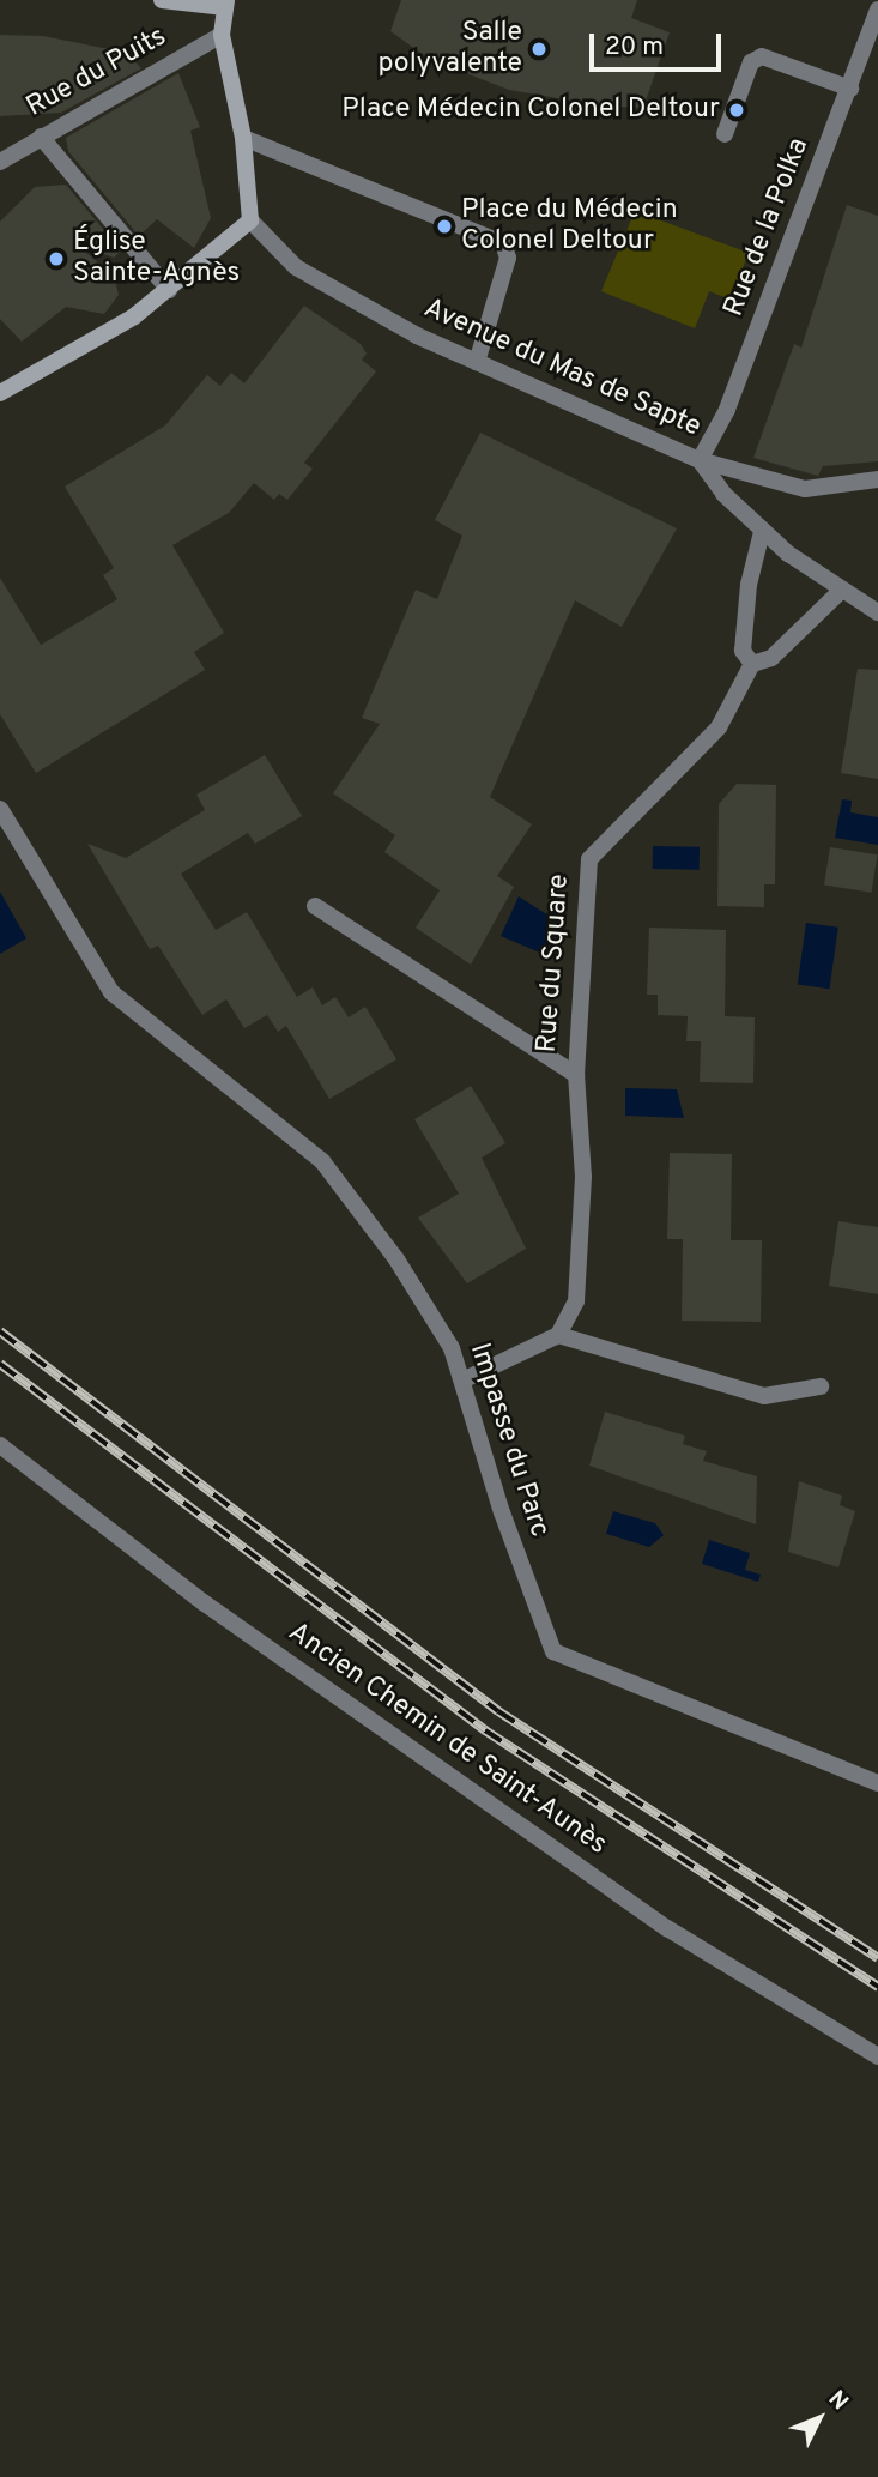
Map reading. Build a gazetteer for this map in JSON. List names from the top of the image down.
{
  "streets": {
    "street": [
      "Rue du Puits",
      "Rue de la Polka",
      "Avenue du Mas de Sapte",
      "Rue du Square",
      "Impasse du Parc",
      "Ancien Chemin de Saint-Aunès"
    ]
  },
  "crossings": [
    ["Rue de la Polka", "Avenue du Mas de Sapte"]
  ],
  "places": [
    "Salle polyvalente",
    "Place Médecin Colonel Deltour",
    "Place du Médecin Colonel Deltour",
    "Église Sainte-Agnès"
  ],
  "scale_bar": "20 m",
  "north": "top right"
}
